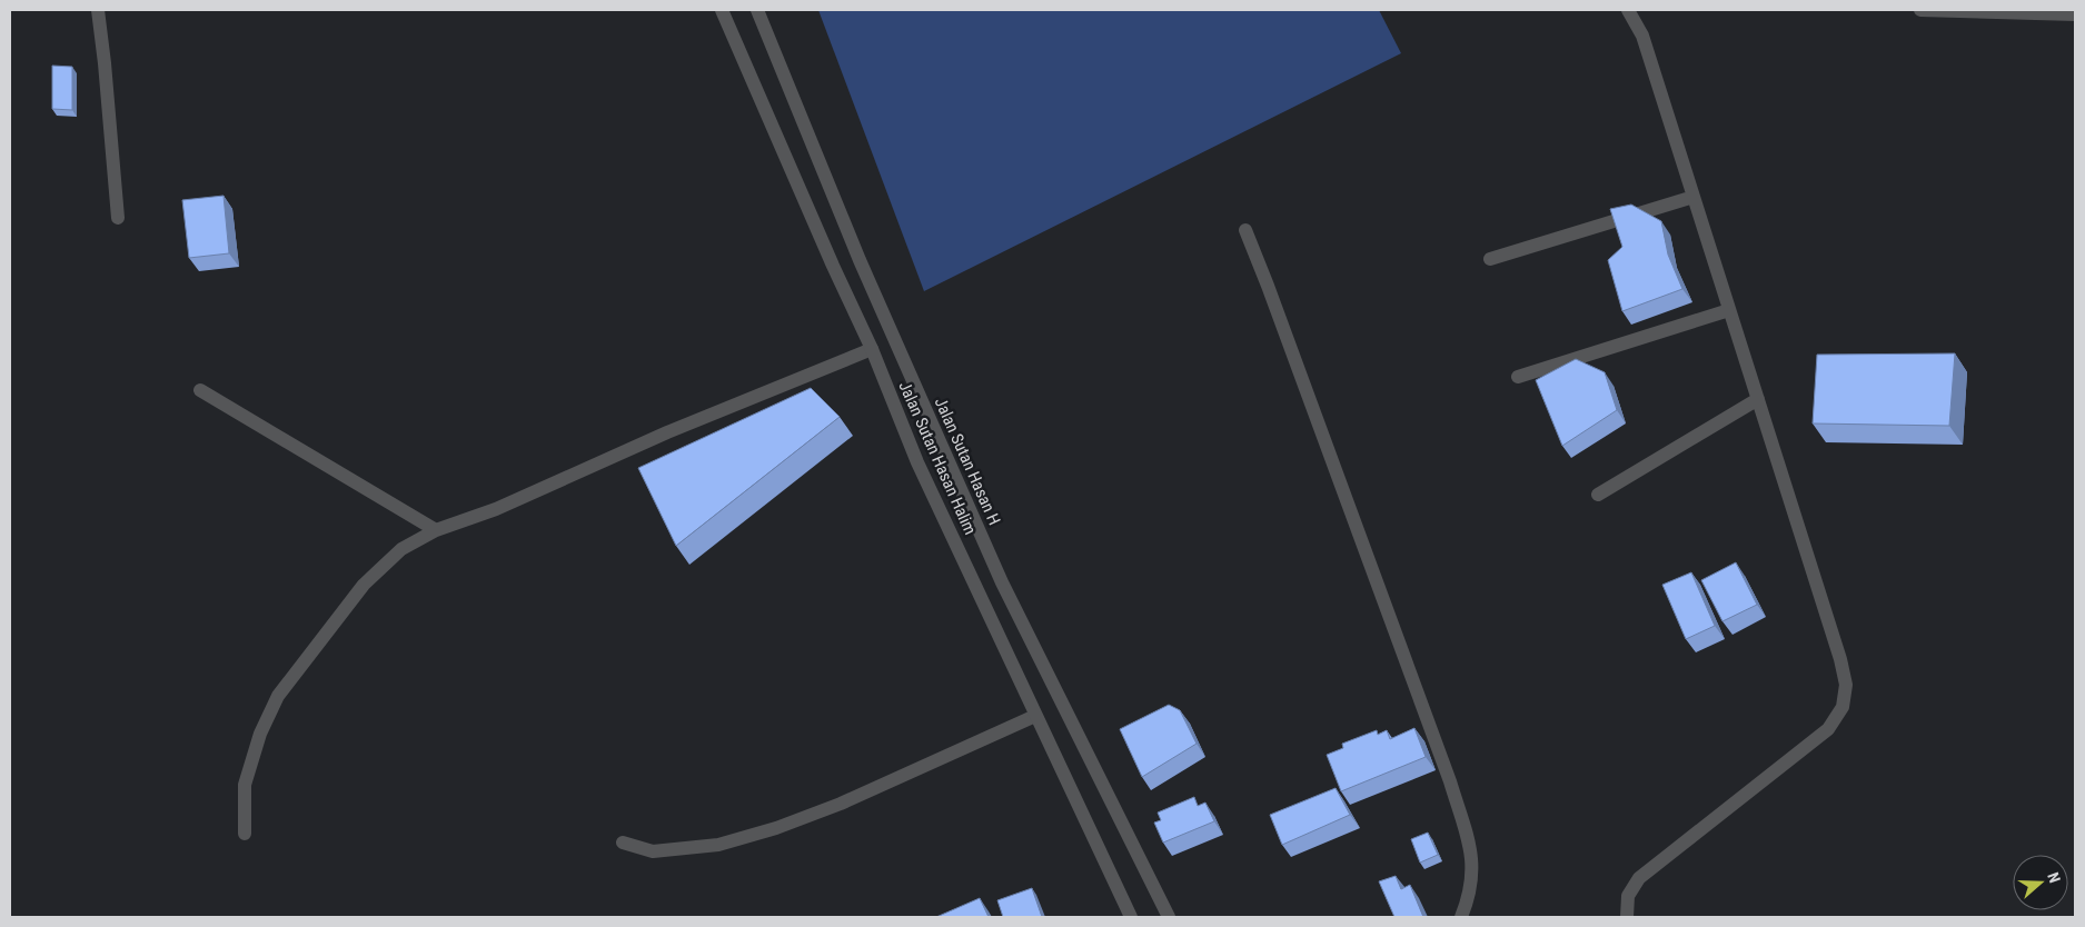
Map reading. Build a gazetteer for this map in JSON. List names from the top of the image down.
{
  "streets": {
    "street": ["Jalan Sutan Hasan Halim", "Jalan Sutan Hasan H"]
  },
  "north": "right"
}
